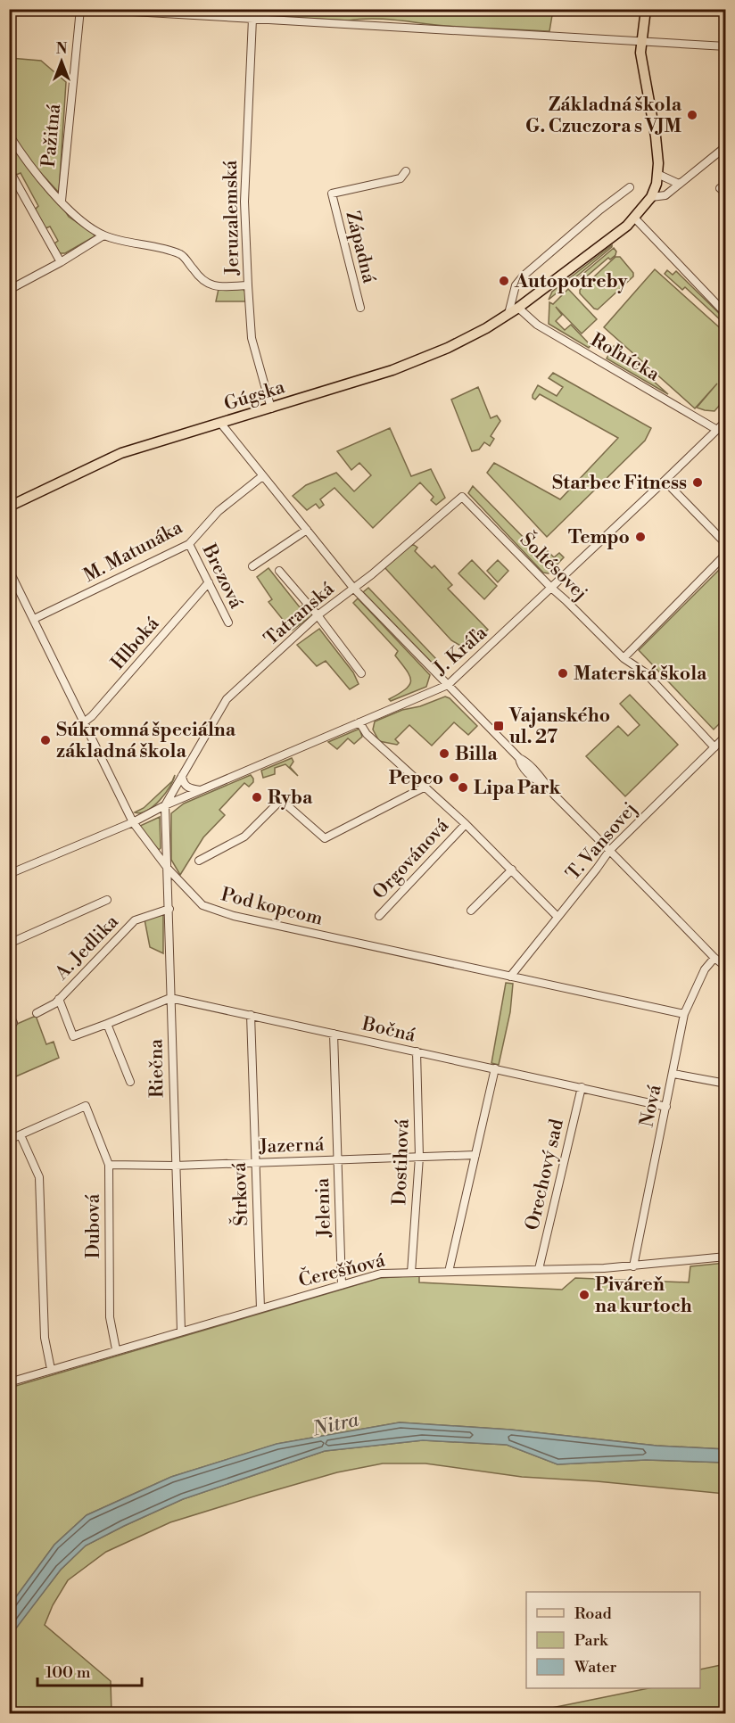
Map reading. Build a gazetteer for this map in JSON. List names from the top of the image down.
{
  "streets": {
    "main road": ["Gúgska"],
    "street": [
      "Pažitná",
      "Jeruzalemská",
      "Západná",
      "Roľnícka",
      "M. Matunáka",
      "Šoltésovej",
      "Brezová",
      "Tatranská",
      "Hlboká",
      "J. Kráľa",
      "T. Vansovej",
      "Orgovánová",
      "Pod kopcom",
      "A. Jedlika",
      "Bočná",
      "Riečna",
      "Nová",
      "Jazerná",
      "Dostihová",
      "Orechový sad",
      "Štrková",
      "Jelenia",
      "Dubová",
      "Čerešňová"
    ]
  },
  "crossings": [
    ["Pažitná", "Jeruzalemská"],
    ["Jeruzalemská", "Gúgska"],
    ["Roľnícka", "Gúgska"],
    ["Roľnícka", "J. Kráľa"],
    ["M. Matunáka", "Brezová"],
    ["M. Matunáka", "Pod kopcom"],
    ["Šoltésovej", "Tatranská"],
    ["Šoltésovej", "J. Kráľa"],
    ["Šoltésovej", "T. Vansovej"],
    ["Brezová", "Hlboká"],
    ["Tatranská", "J. Kráľa"],
    ["Tatranská", "Riečna"],
    ["Hlboká", "Pod kopcom"],
    ["J. Kráľa", "Orgovánová"],
    ["J. Kráľa", "Riečna"],
    ["T. Vansovej", "Orgovánová"],
    ["T. Vansovej", "Pod kopcom"],
    ["Pod kopcom", "Riečna"],
    ["Pod kopcom", "Nová"],
    ["A. Jedlika", "Riečna"],
    ["Bočná", "Riečna"],
    ["Bočná", "Nová"],
    ["Bočná", "Dostihová"],
    ["Bočná", "Orechový sad"],
    ["Bočná", "Štrková"],
    ["Bočná", "Jelenia"],
    ["Riečna", "Jazerná"],
    ["Riečna", "Čerešňová"],
    ["Nová", "Čerešňová"],
    ["Jazerná", "Dostihová"],
    ["Jazerná", "Štrková"],
    ["Jazerná", "Jelenia"],
    ["Jazerná", "Dubová"],
    ["Dostihová", "Čerešňová"],
    ["Orechový sad", "Čerešňová"],
    ["Štrková", "Čerešňová"],
    ["Jelenia", "Čerešňová"],
    ["Dubová", "Čerešňová"]
  ],
  "water": ["Nitra"],
  "places": {
    "other": [
      "Základná škola G. Czuczora s VJM",
      "Autopotreby",
      "Starbec Fitness",
      "Tempo",
      "Materská škola",
      "Súkromná špeciálna základná škola",
      "Billa",
      "Pepco",
      "Lipa Park",
      "Ryba",
      "Piváreň na kurtoch"
    ],
    "transit": ["Vajanského ul. 27"]
  },
  "legend": ["Road", "Park", "Water"],
  "scale_bar": "100 m",
  "north": "top"
}
